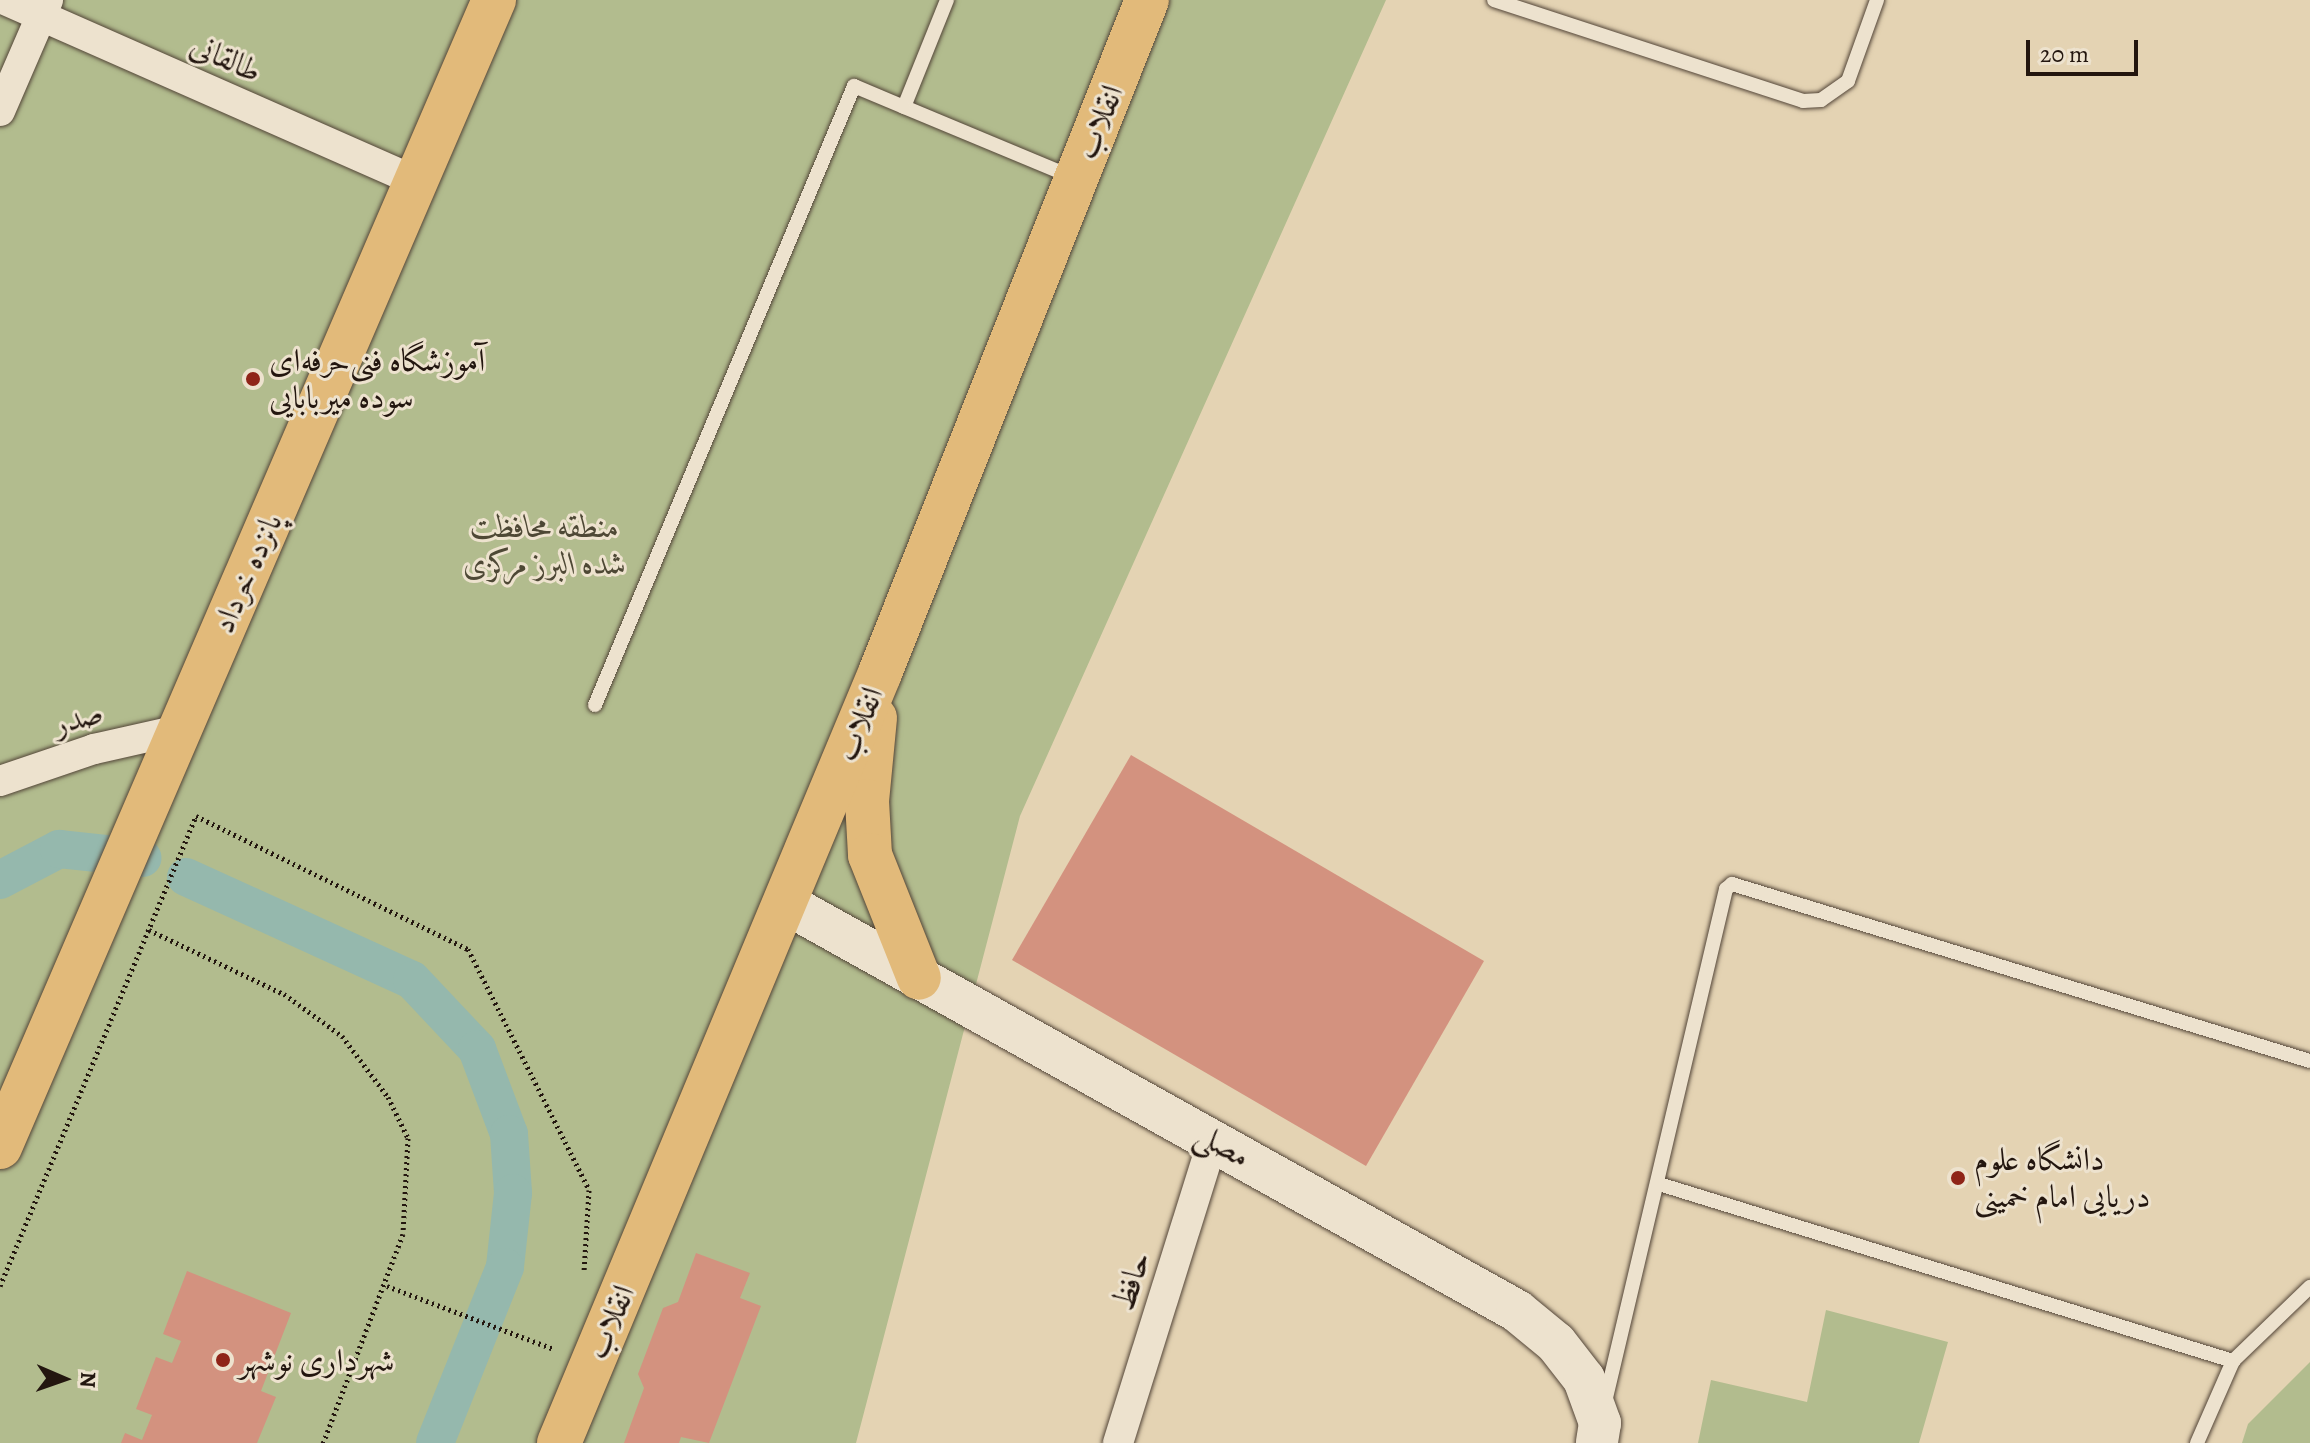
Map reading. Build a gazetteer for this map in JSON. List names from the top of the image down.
{
  "streets": {
    "main road": ["انقلاب", "پانزده خرداد"],
    "street": [
      "طالقانی",
      "صدر",
      "مصلی",
      "حافظ"
    ]
  },
  "crossings": [
    ["طالقانی", "پانزده خرداد"],
    ["انقلاب", "مصلی"],
    ["پانزده خرداد", "صدر"],
    ["مصلی", "حافظ"]
  ],
  "parks": ["منطقه محافظت شده البرز مرکزی"],
  "places": ["آموزشگاه فنی‌حرفه‌ای سوده میربابایی", "دانشگاه علوم دریایی امام خمینی", "شهرداری نوشهر"],
  "scale_bar": "20 m",
  "north": "right"
}
